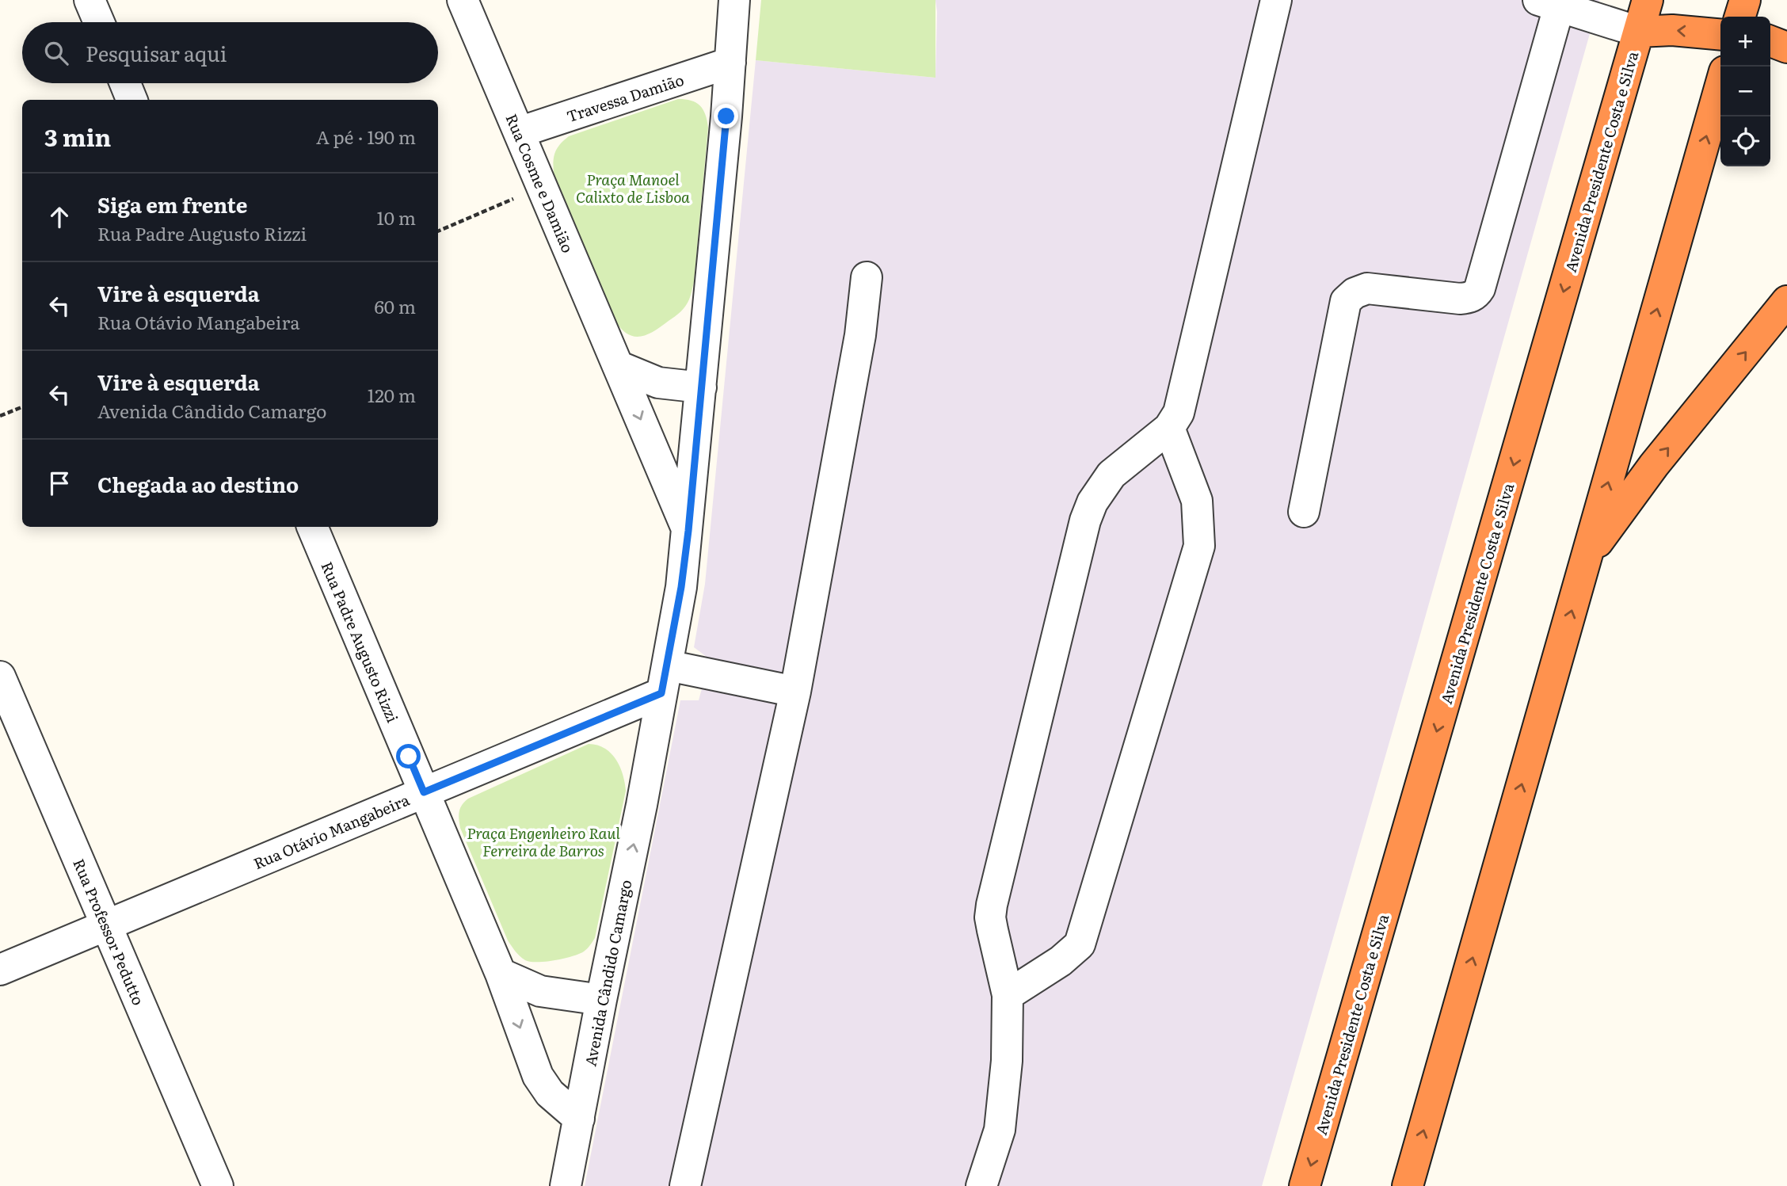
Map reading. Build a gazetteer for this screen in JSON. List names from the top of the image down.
{
  "streets": {
    "highway": ["Avenida Presidente Costa e Silva"],
    "street": [
      "Travessa Damião",
      "Rua Cosme e Damião",
      "Rua Padre Augusto Rizzi",
      "Rua Otávio Mangabeira",
      "Rua Professor Pedutto",
      "Avenida Cândido Camargo"
    ]
  },
  "crossings": [
    ["Travessa Damião", "Rua Cosme e Damião"],
    ["Travessa Damião", "Avenida Cândido Camargo"],
    ["Rua Cosme e Damião", "Avenida Cândido Camargo"],
    ["Rua Padre Augusto Rizzi", "Rua Otávio Mangabeira"],
    ["Rua Padre Augusto Rizzi", "Avenida Cândido Camargo"],
    ["Rua Otávio Mangabeira", "Rua Professor Pedutto"],
    ["Rua Otávio Mangabeira", "Avenida Cândido Camargo"]
  ],
  "parks": ["Praça Manoel Calixto de Lisboa", "Praça Engenheiro Raul Ferreira de Barros"],
  "page": {
    "map_buttons": ["+", "−"],
    "search": "Pesquisar aqui",
    "heading": ["3 min", "A pé · 190 m"],
    "list": [
      ["Siga em frente", "Rua Padre Augusto Rizzi", "10 m"],
      ["Vire à esquerda", "Rua Otávio Mangabeira", "60 m"],
      ["Vire à esquerda", "Avenida Cândido Camargo", "120 m"],
      "Chegada ao destino"
    ]
  }
}
